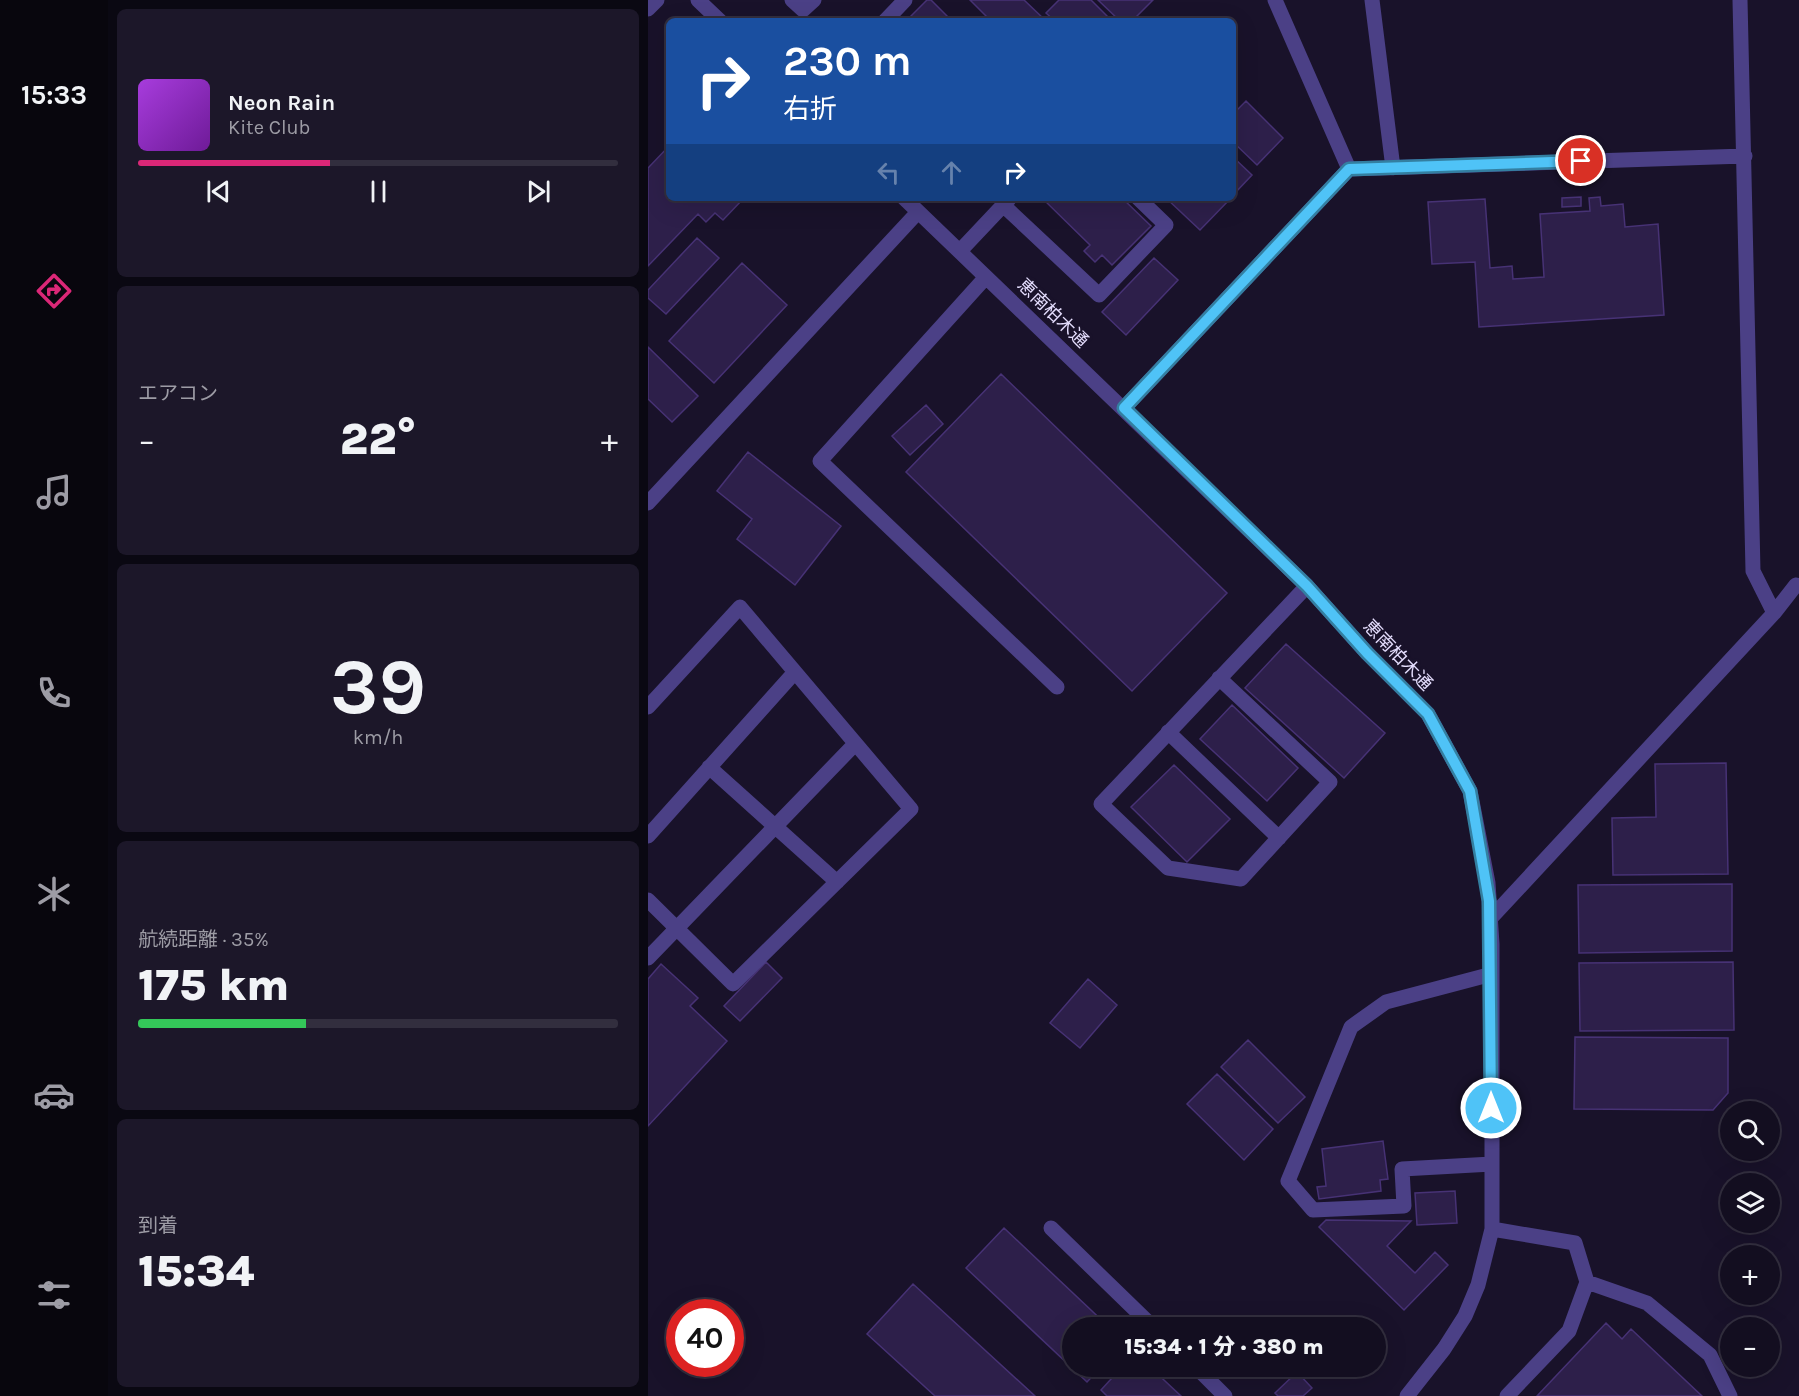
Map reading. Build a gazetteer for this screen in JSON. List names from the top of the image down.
{
  "streets": {
    "street": ["恵南柏木通"]
  },
  "page": {
    "tabs": "15:33",
    "turn": ["230 m", "右折"],
    "song": ["Neon Rain", "Kite Club"],
    "tile": [
      "エアコン",
      ["39", "km/h"],
      ["航続距離 · 35%", "175 km"],
      ["到着", "15:34"]
    ],
    "heat": ["−", "22°", "+"],
    "map_buttons": ["+", "−"],
    "limit": "40",
    "trip": "15:34 · 1 分 · 380 m"
  }
}
